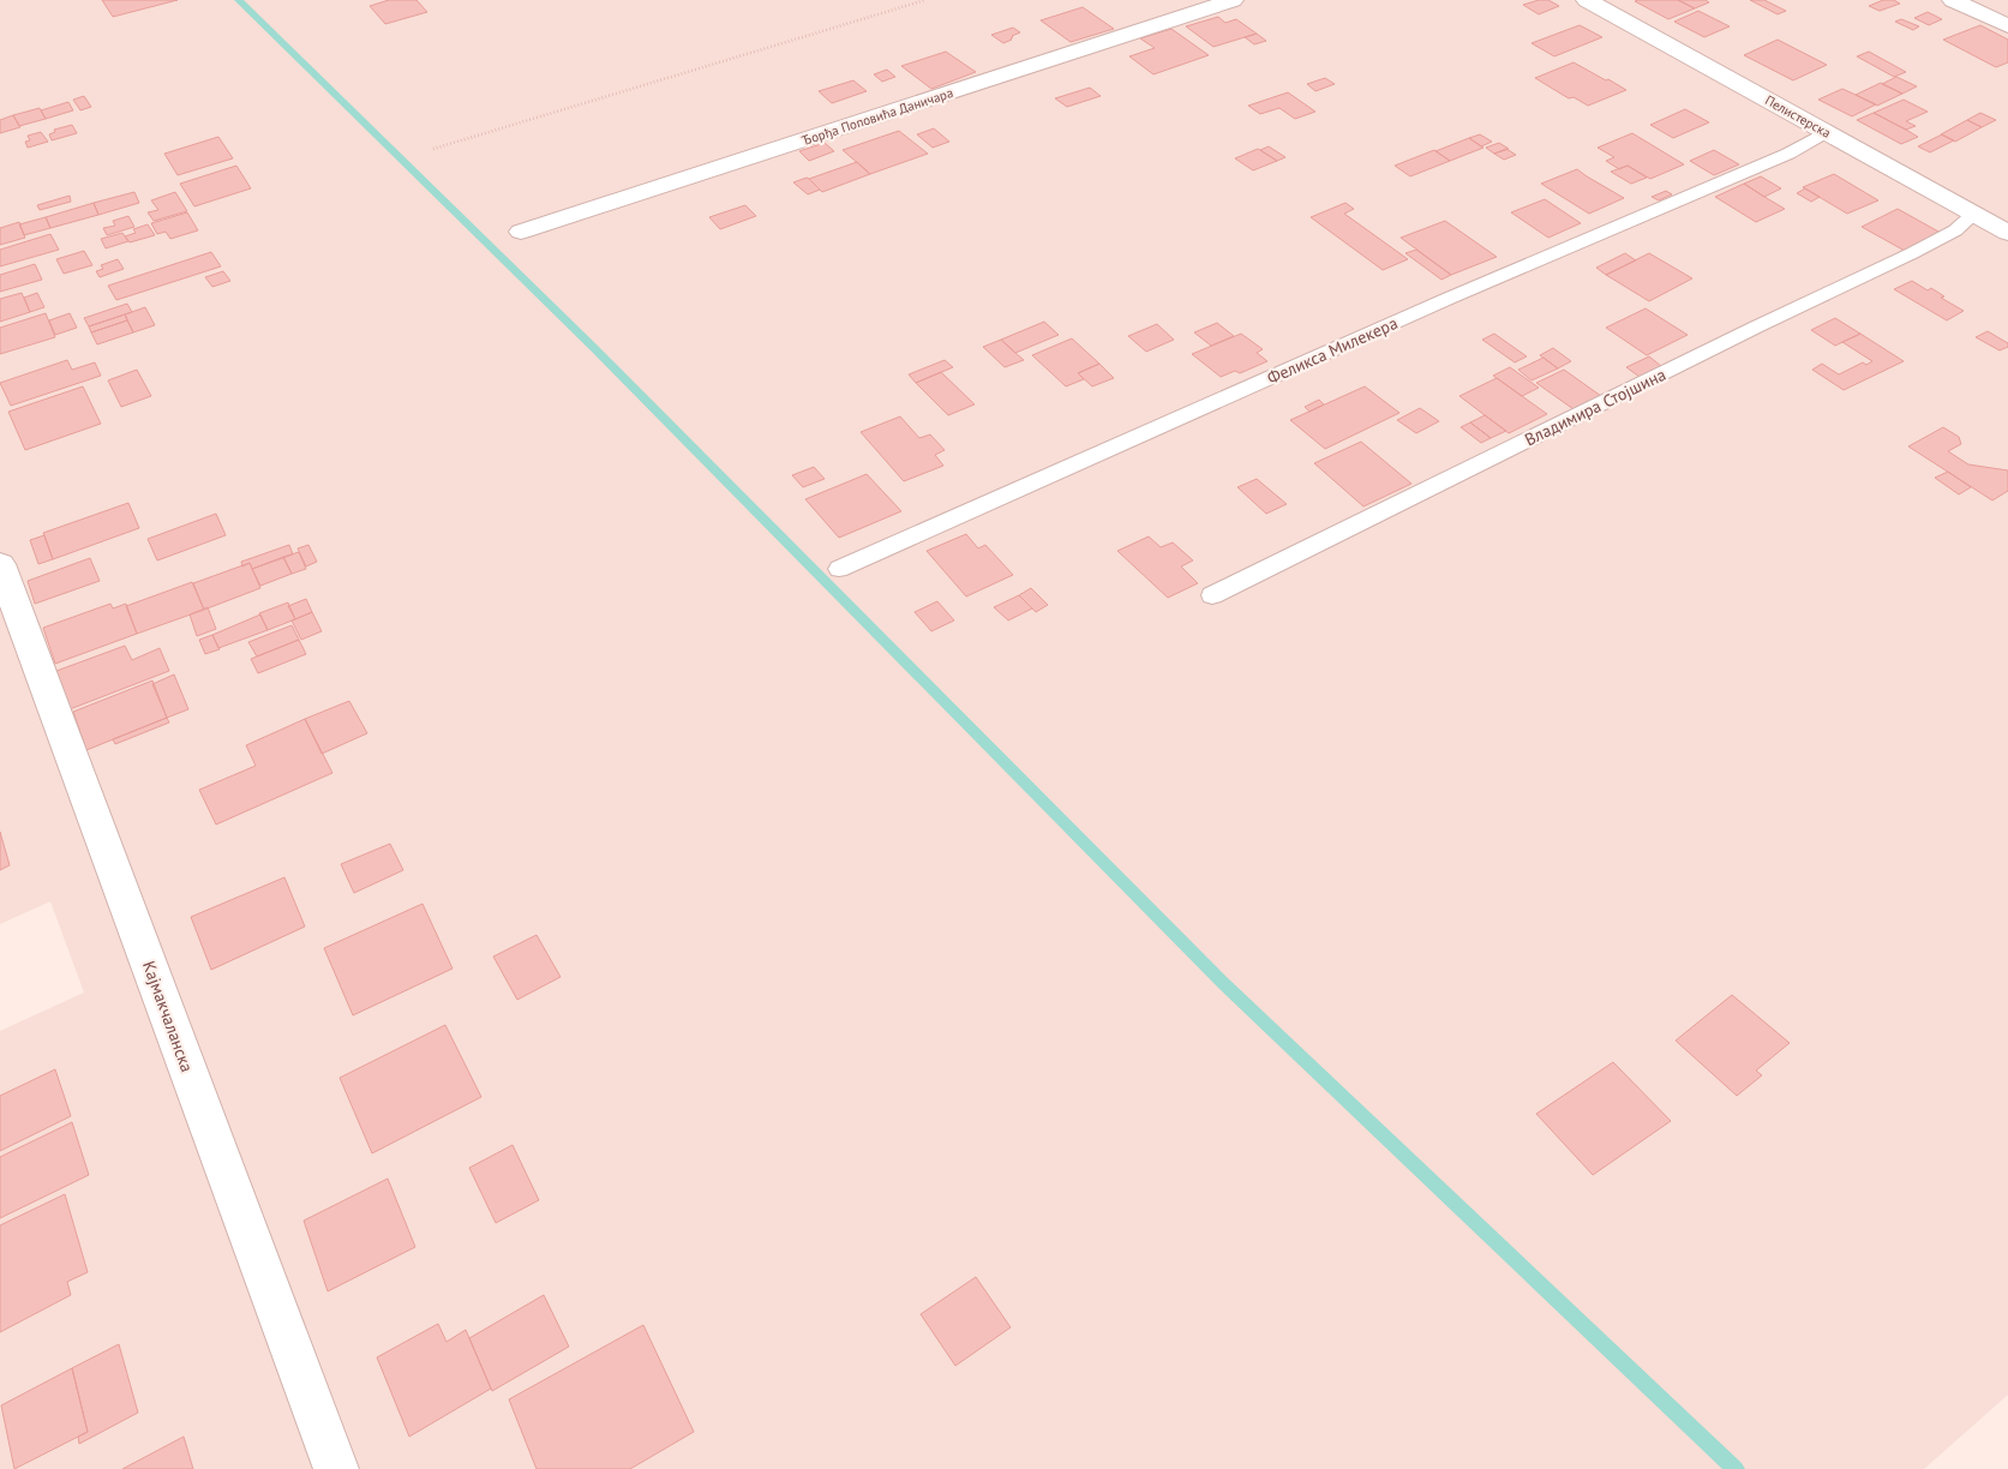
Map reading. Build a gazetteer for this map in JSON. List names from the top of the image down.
{
  "streets": {
    "street": ["Ђорђа Поповића Даничара", "Пелистерска", "Кајмакчаланска"],
    "lane": ["Феликса Милекера", "Владимира Стојшина"]
  },
  "crossings": [
    ["Пелистерска", "Феликса Милекера"],
    ["Пелистерска", "Владимира Стојшина"]
  ]
}
